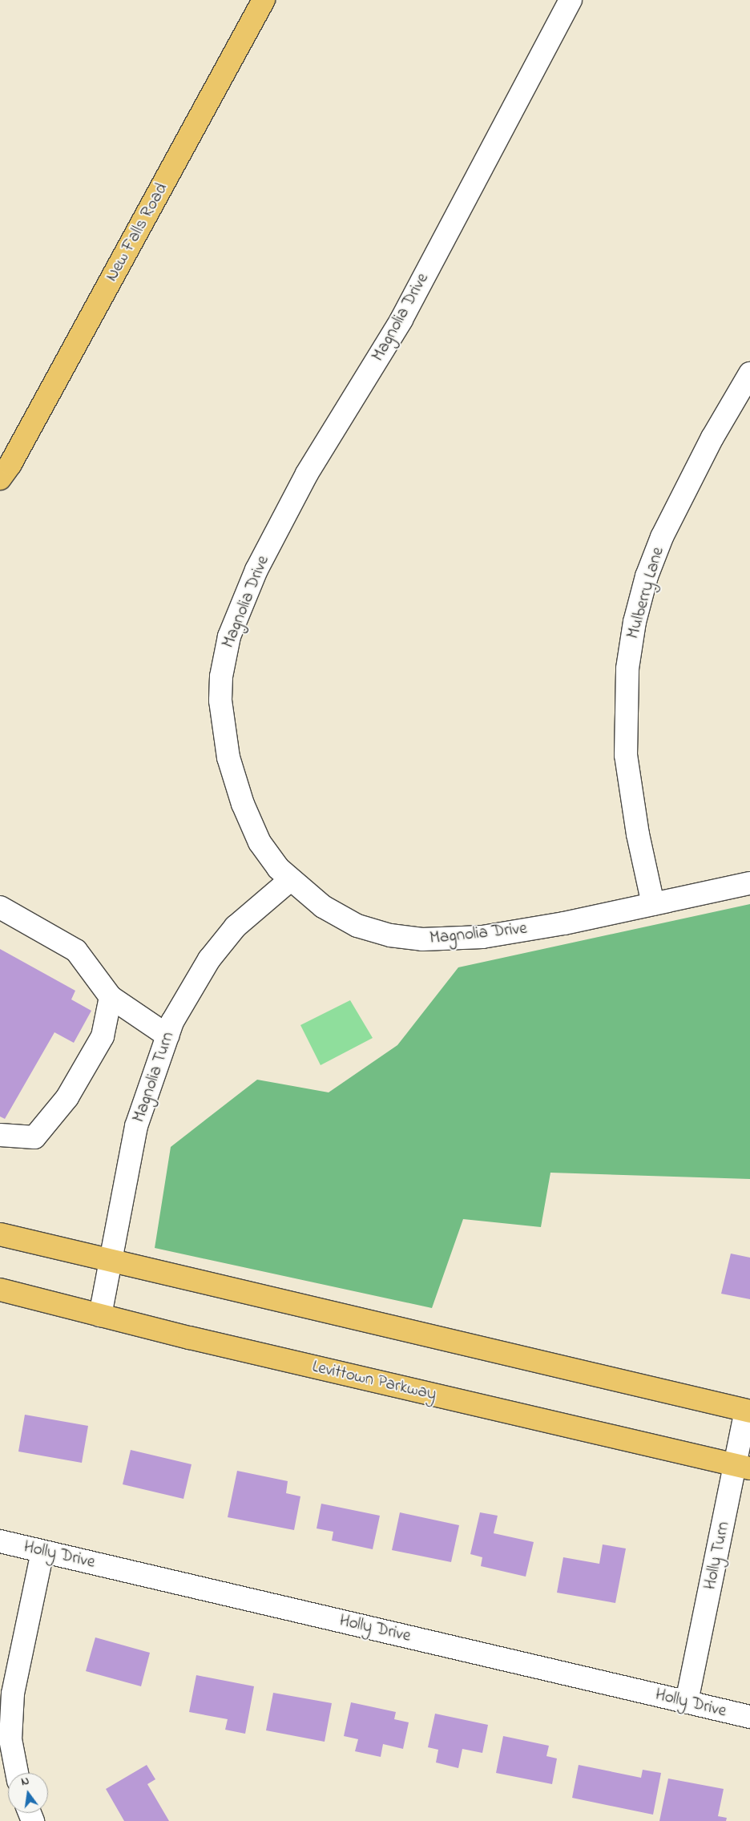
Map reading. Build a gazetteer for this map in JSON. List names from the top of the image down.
{
  "streets": {
    "main road": ["New Falls Road", "Levittown Parkway"],
    "street": [
      "Magnolia Drive",
      "Mulberry Lane",
      "Magnolia Turn",
      "Holly Drive",
      "Holly Turn"
    ]
  },
  "crossings": [
    ["Magnolia Drive", "Mulberry Lane"],
    ["Magnolia Drive", "Magnolia Turn"],
    ["Magnolia Turn", "Levittown Parkway"],
    ["Levittown Parkway", "Holly Turn"],
    ["Holly Drive", "Holly Turn"]
  ],
  "north": "top"
}
